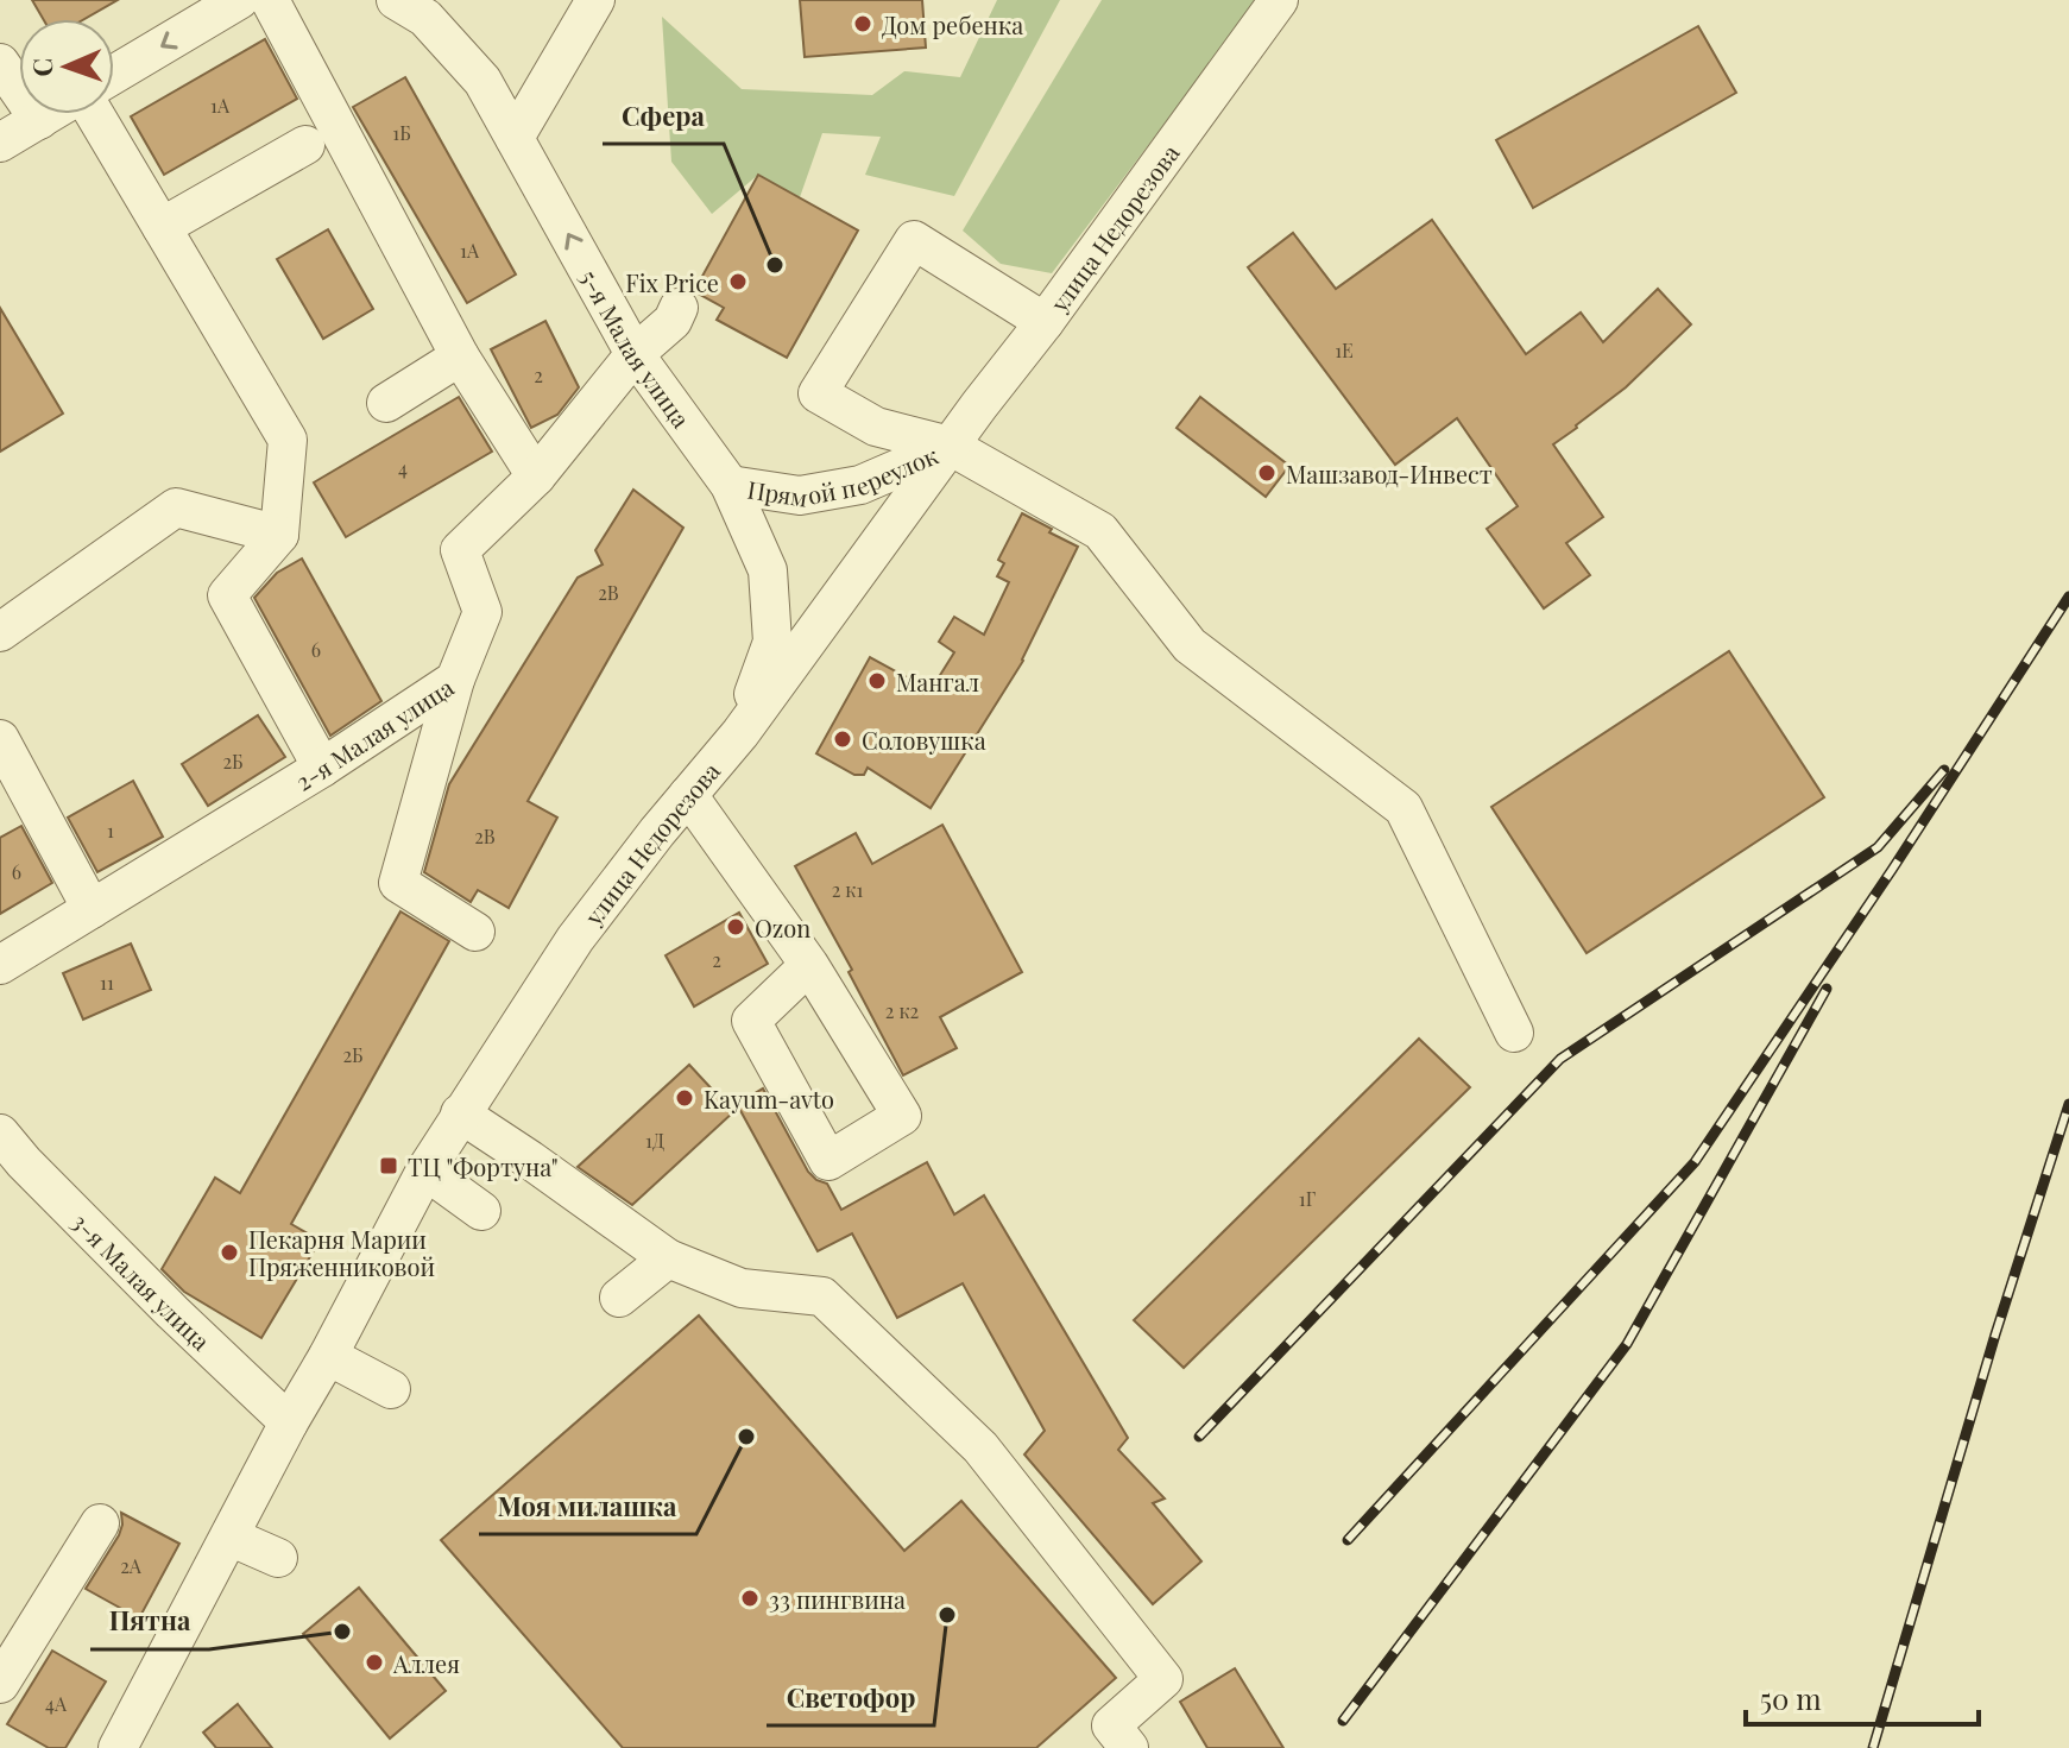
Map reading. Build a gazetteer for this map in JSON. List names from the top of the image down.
{
  "streets": {
    "street": [
      "улица Недорезова",
      "5-я Малая улица",
      "Прямой переулок",
      "2-я Малая улица",
      "3-я Малая улица"
    ]
  },
  "crossings": [
    ["улица Недорезова", "5-я Малая улица"],
    ["улица Недорезова", "Прямой переулок"],
    ["улица Недорезова", "3-я Малая улица"],
    ["5-я Малая улица", "Прямой переулок"],
    ["5-я Малая улица", "2-я Малая улица"]
  ],
  "places": {
    "other": [
      "Дом ребенка",
      "Сфера",
      "Fix Price",
      "Машзавод-Инвест",
      "Мангал",
      "Соловушка",
      "Ozon",
      "Kayum-avto",
      "Пекарня Марии Пряженниковой",
      "Моя милашка",
      "33 пингвина",
      "Светофор",
      "Пятна",
      "Аллея"
    ],
    "transit": ["ТЦ \"Фортуна\""]
  },
  "house_numbers": [
    "1А",
    "1Б",
    "1А",
    "1Е",
    "2",
    "4",
    "2В",
    "6",
    "2Б",
    "1",
    "2В",
    "6",
    "2 к1",
    "2",
    "11",
    "2 к2",
    "2Б",
    "1Д",
    "1Г",
    "2А",
    "4А"
  ],
  "scale_bar": "50 m",
  "north": "left"
}
